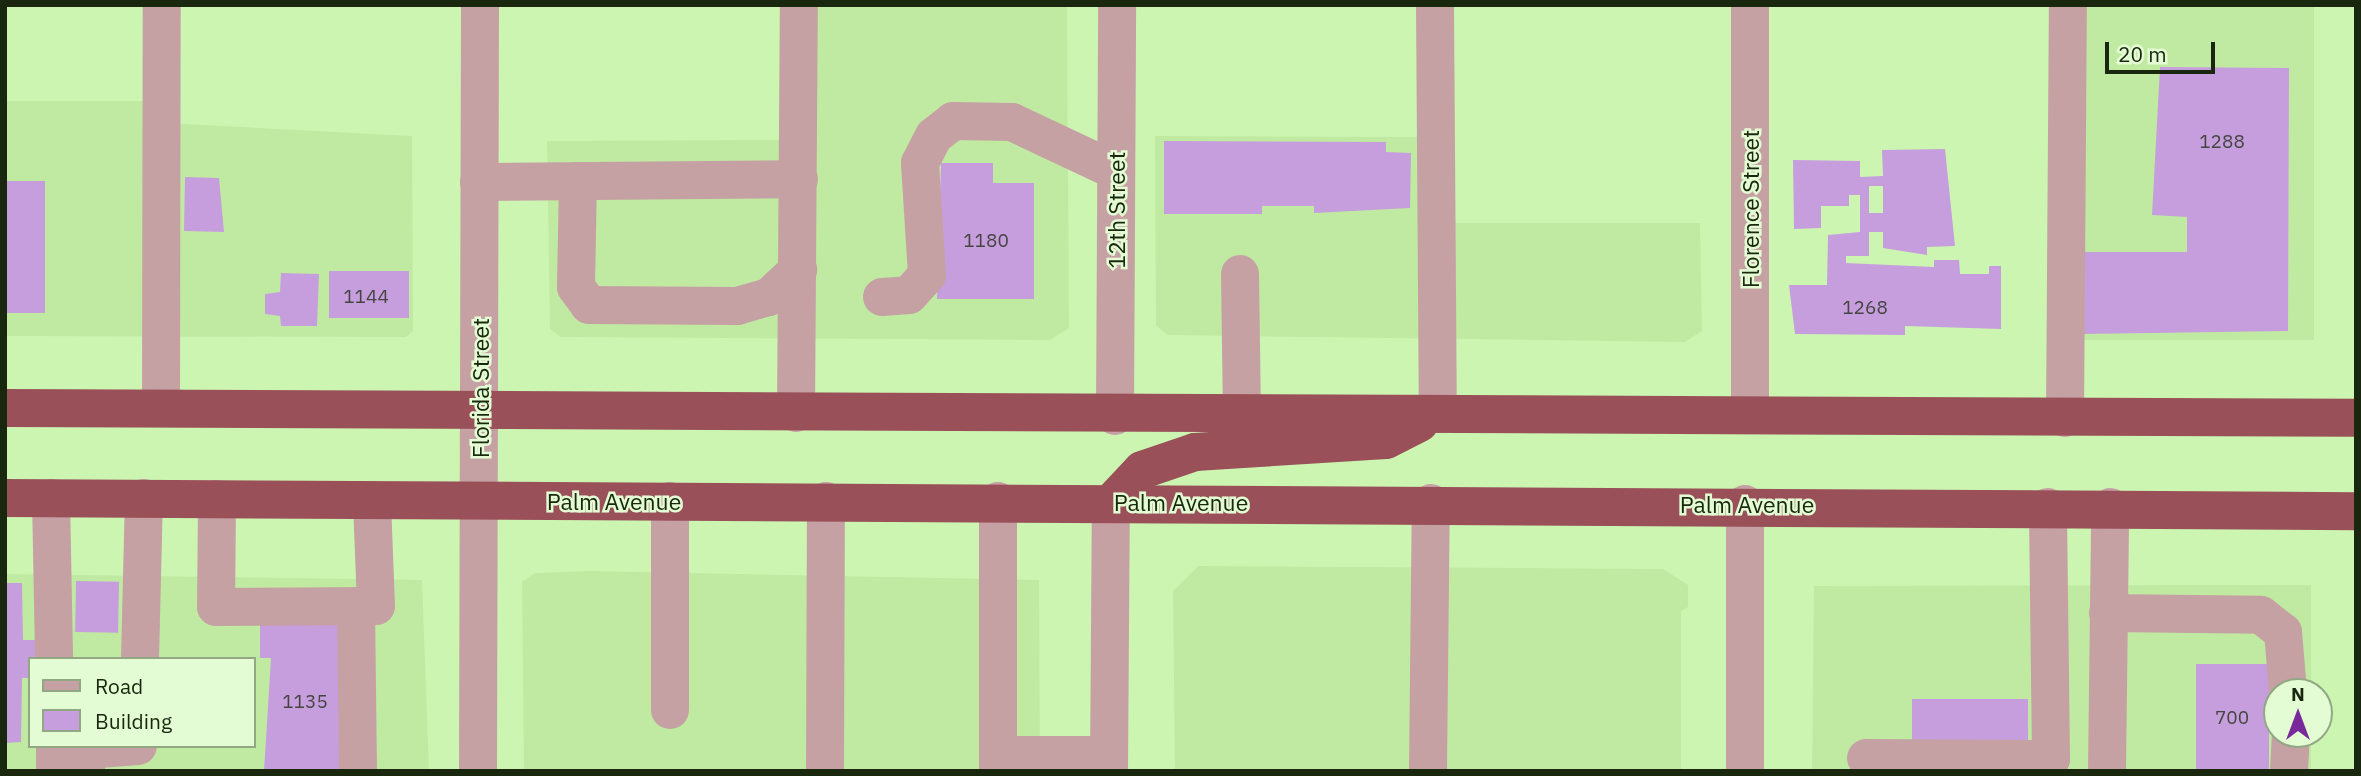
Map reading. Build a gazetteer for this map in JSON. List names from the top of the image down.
{
  "streets": {
    "highway": ["Palm Avenue"],
    "street": ["Florence Street", "12th Street", "Florida Street"]
  },
  "crossings": [
    ["Florida Street", "Palm Avenue"]
  ],
  "house_numbers": [
    "1288",
    "1180",
    "1144",
    "1268",
    "1135",
    "700"
  ],
  "legend": ["Road", "Building"],
  "scale_bar": "20 m",
  "north": "top"
}
